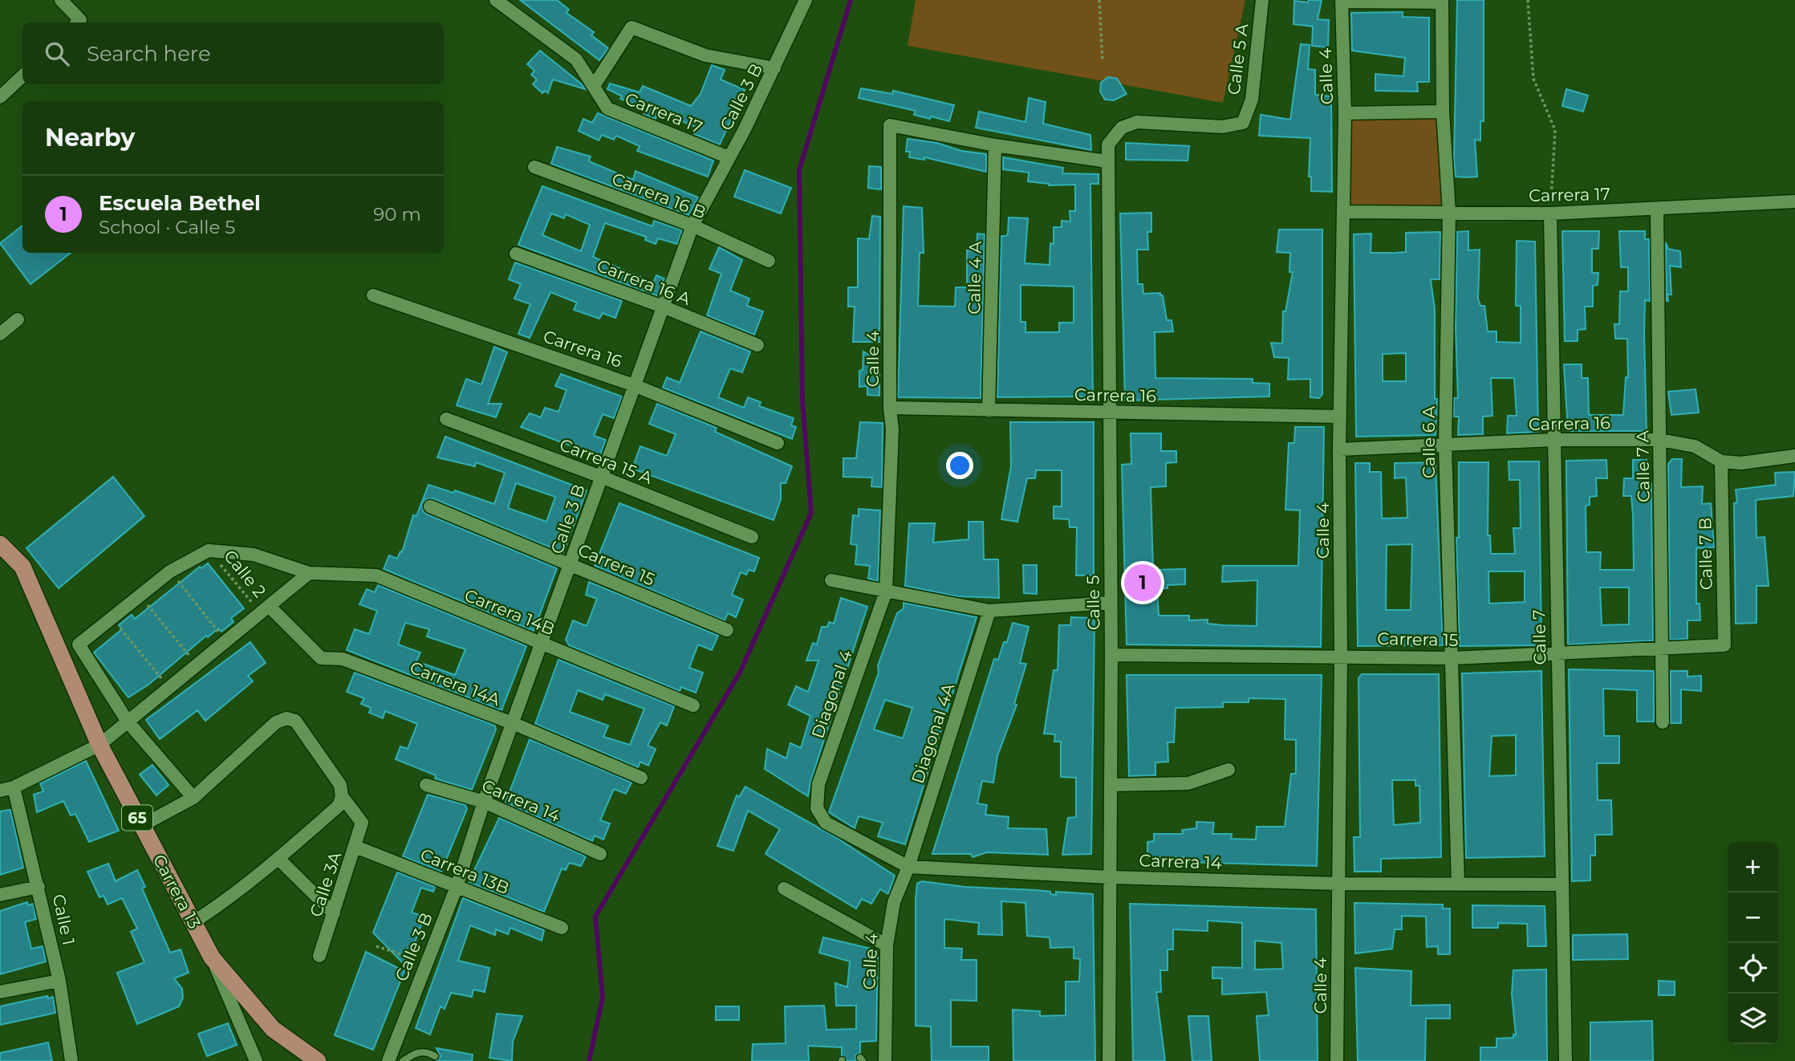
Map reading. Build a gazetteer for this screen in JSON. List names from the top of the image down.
{
  "streets": {
    "main road": ["65", "Carrera 13"],
    "street": [
      "Calle 5 A",
      "Calle 4",
      "Calle 3 B",
      "Carrera 17",
      "Carrera 16 B",
      "Calle 4 A",
      "Carrera 16 A",
      "Carrera 16",
      "Calle 6 A",
      "Carrera 15 A",
      "Calle 7 A",
      "Calle 7 B",
      "Carrera 15",
      "Calle 5",
      "Carrera 14B",
      "Calle 7",
      "Carrera 14A",
      "Diagonal 4",
      "Diagonal 4A",
      "Carrera 14",
      "Carrera 13B",
      "Calle 3A",
      "Calle 1"
    ],
    "path": ["Calle 2"]
  },
  "crossings": [
    ["Calle 5 A", "Calle 5"],
    ["Calle 4", "Carrera 17"],
    ["Calle 4", "Calle 4 A"],
    ["Calle 4", "Carrera 16"],
    ["Calle 4", "Carrera 15"],
    ["Calle 4", "Diagonal 4"],
    ["Calle 4", "Diagonal 4A"],
    ["Calle 4", "Carrera 14"],
    ["Calle 3 B", "Carrera 17"],
    ["Calle 3 B", "Carrera 16 B"],
    ["Calle 3 B", "Carrera 16 A"],
    ["Calle 3 B", "Carrera 16"],
    ["Calle 3 B", "Carrera 15 A"],
    ["Calle 3 B", "Carrera 15"],
    ["Calle 3 B", "Carrera 14B"],
    ["Calle 3 B", "Carrera 14A"],
    ["Calle 3 B", "Carrera 14"],
    ["Calle 3 B", "Carrera 13B"],
    ["Carrera 17", "Calle 6 A"],
    ["Carrera 17", "Calle 7 A"],
    ["Carrera 17", "Calle 7"],
    ["Calle 4 A", "Carrera 16"],
    ["Carrera 16", "Calle 6 A"],
    ["Carrera 16", "Calle 7 A"],
    ["Carrera 16", "Calle 7 B"],
    ["Carrera 16", "Calle 5"],
    ["Carrera 16", "Calle 7"],
    ["Calle 6 A", "Carrera 15"],
    ["Calle 6 A", "Carrera 14"],
    ["Calle 7 A", "Carrera 15"],
    ["Calle 7 B", "Carrera 15"],
    ["Carrera 15", "Calle 5"],
    ["Carrera 15", "Calle 7"],
    ["Calle 2", "Carrera 14B"],
    ["Calle 2", "Carrera 14A"],
    ["Calle 5", "Carrera 14"],
    ["Calle 7", "Carrera 14"],
    ["Diagonal 4", "Carrera 14"],
    ["Diagonal 4A", "Carrera 14"],
    ["Carrera 13B", "Calle 3A"]
  ],
  "page": {
    "search": "Search here",
    "heading": "Nearby",
    "list": [
      {
        "mark": "1",
        "name": "Escuela Bethel",
        "note": "School · Calle 5",
        "value": "90 m"
      }
    ],
    "pins": "1",
    "map_buttons": ["+", "−"]
  }
}
